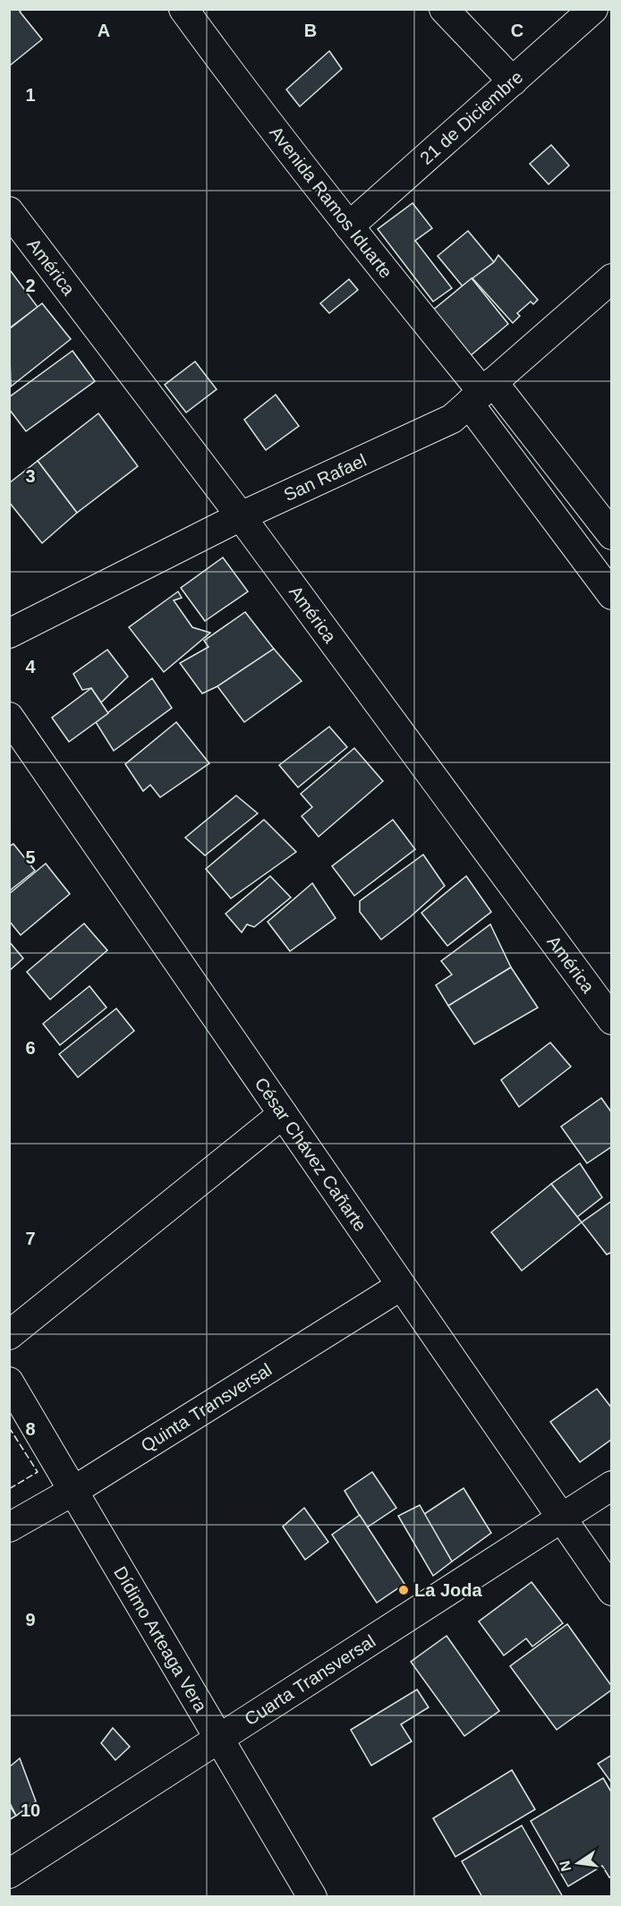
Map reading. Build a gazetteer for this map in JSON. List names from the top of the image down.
{
  "streets": {
    "street": [
      "21 de Diciembre",
      "Avenida Ramos Iduarte",
      "América",
      "San Rafael",
      "César Chávez Cañarte",
      "Quinta Transversal",
      "Dídimo Arteaga Vera",
      "Cuarta Transversal"
    ]
  },
  "crossings": [
    ["21 de Diciembre", "Avenida Ramos Iduarte"],
    ["Avenida Ramos Iduarte", "San Rafael"],
    ["América", "San Rafael"],
    ["César Chávez Cañarte", "Quinta Transversal"],
    ["César Chávez Cañarte", "Cuarta Transversal"],
    ["Quinta Transversal", "Dídimo Arteaga Vera"],
    ["Dídimo Arteaga Vera", "Cuarta Transversal"]
  ],
  "places": ["La Joda"],
  "north": "left",
  "grid": {
    "columns": ["A", "B", "C"],
    "rows": [
      "1",
      "2",
      "3",
      "4",
      "5",
      "6",
      "7",
      "8",
      "9",
      "10"
    ]
  }
}
